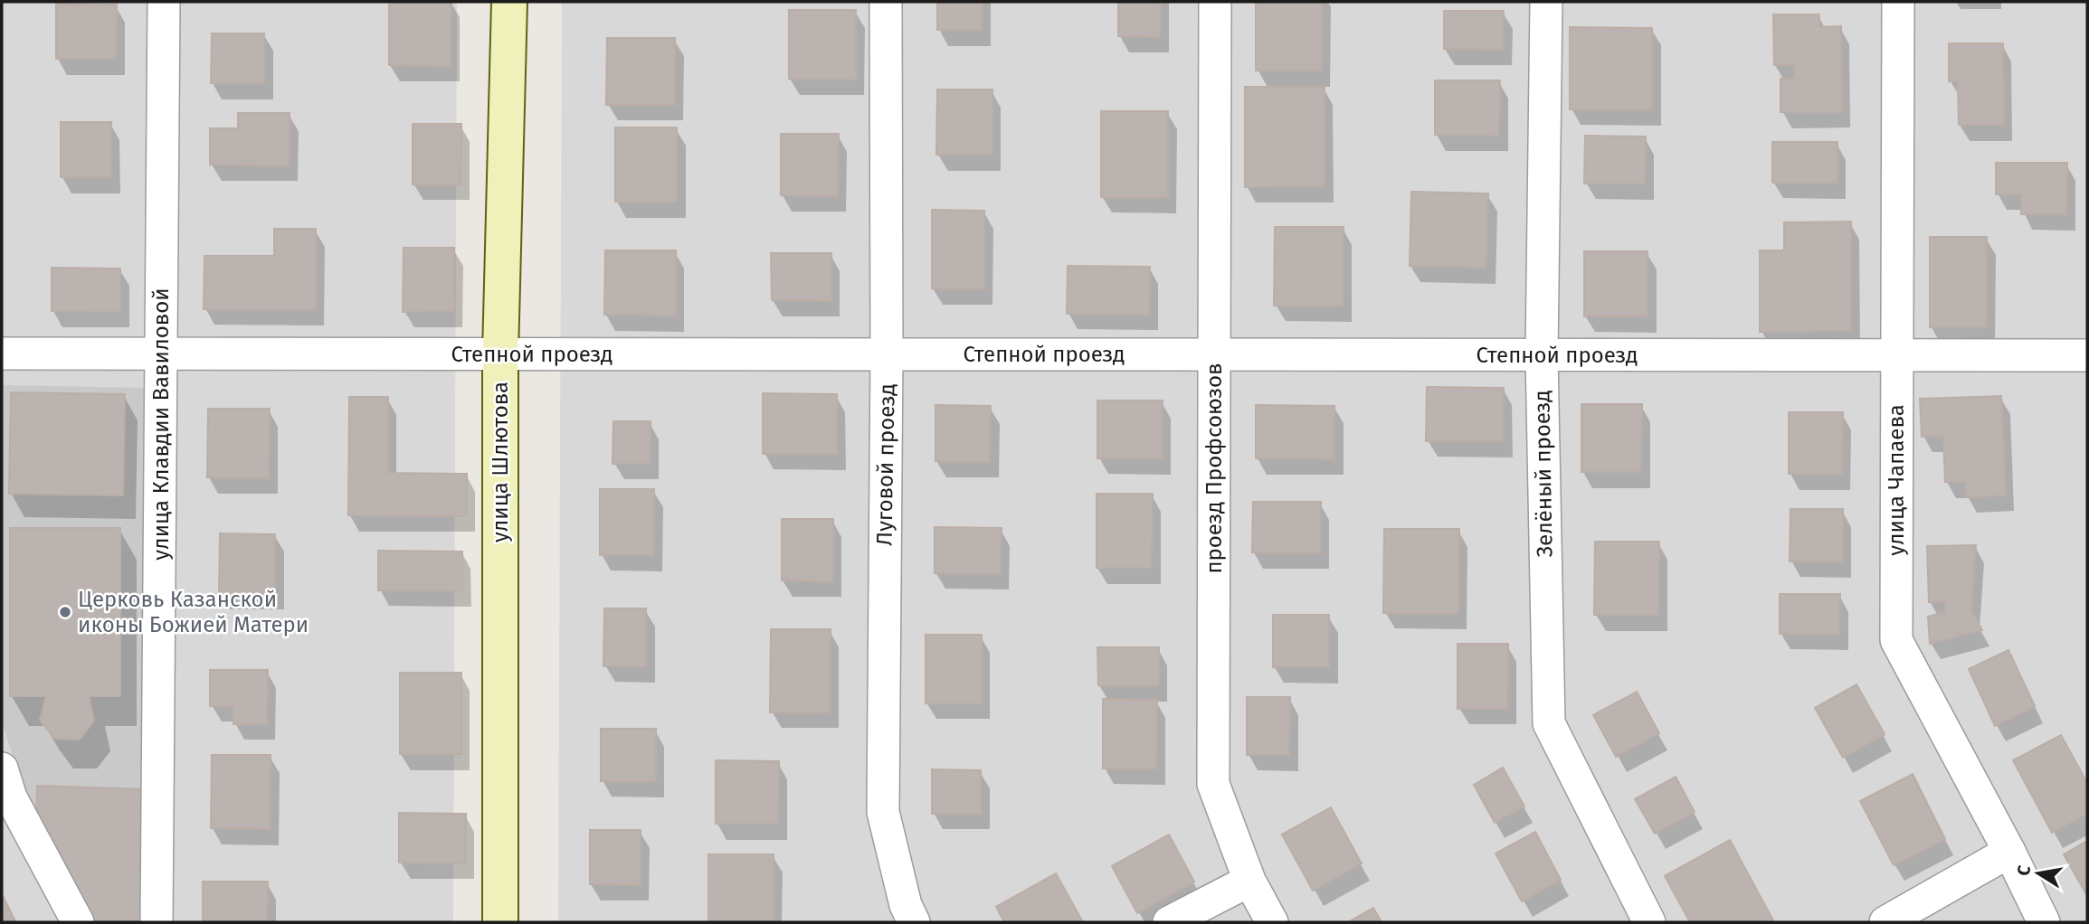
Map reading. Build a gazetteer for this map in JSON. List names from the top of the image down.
{
  "streets": {
    "main road": ["улица Шлютова"],
    "street": [
      "Степной проезд",
      "улица Клавдии Вавиловой",
      "Луговой проезд",
      "проезд Профсоюзов",
      "Зелёный проезд",
      "улица Чапаева"
    ]
  },
  "crossings": [
    ["Степной проезд", "улица Клавдии Вавиловой"],
    ["Степной проезд", "улица Шлютова"],
    ["Степной проезд", "Луговой проезд"],
    ["Степной проезд", "проезд Профсоюзов"],
    ["Степной проезд", "Зелёный проезд"],
    ["Степной проезд", "улица Чапаева"]
  ],
  "places": ["Церковь Казанской иконы Божией Матери"],
  "north": "left"
}
